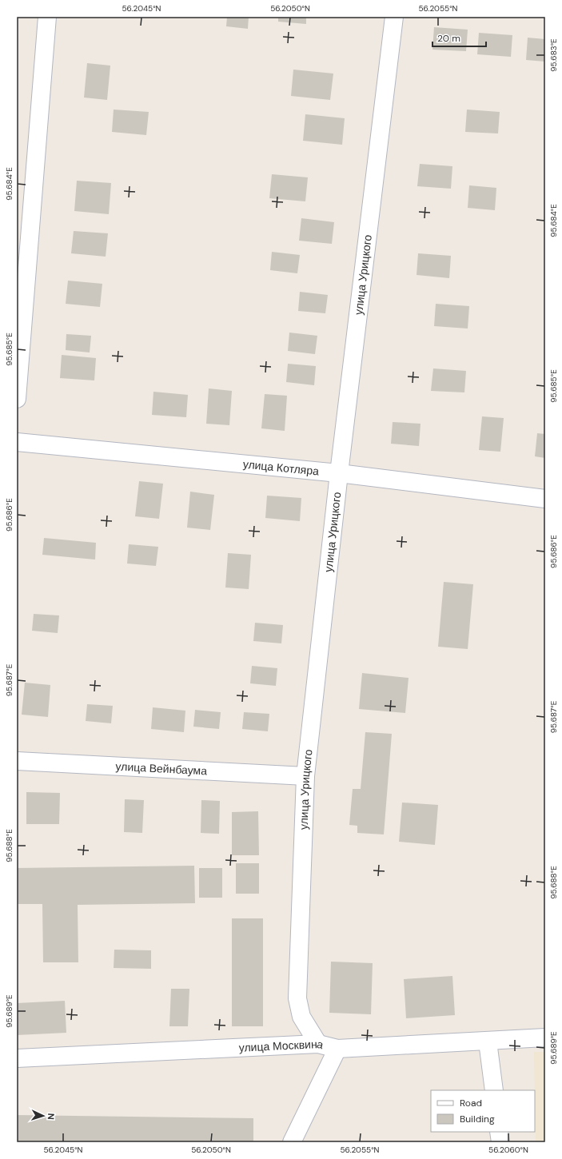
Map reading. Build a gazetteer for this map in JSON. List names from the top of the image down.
{
  "streets": {
    "street": [
      "улица Урицкого",
      "улица Котляра",
      "улица Вейнбаума",
      "улица Москвина"
    ]
  },
  "crossings": [
    ["улица Урицкого", "улица Котляра"],
    ["улица Урицкого", "улица Вейнбаума"],
    ["улица Урицкого", "улица Москвина"]
  ],
  "legend": ["Road", "Building"],
  "scale_bar": "20 m",
  "north": "right",
  "coordinates": [
    "56.2045°N",
    "56.2050°N",
    "56.2055°N",
    "95.683°E",
    "95.684°E",
    "95.685°E",
    "95.686°E",
    "95.687°E",
    "95.688°E",
    "95.689°E",
    "56.2060°N"
  ]
}
